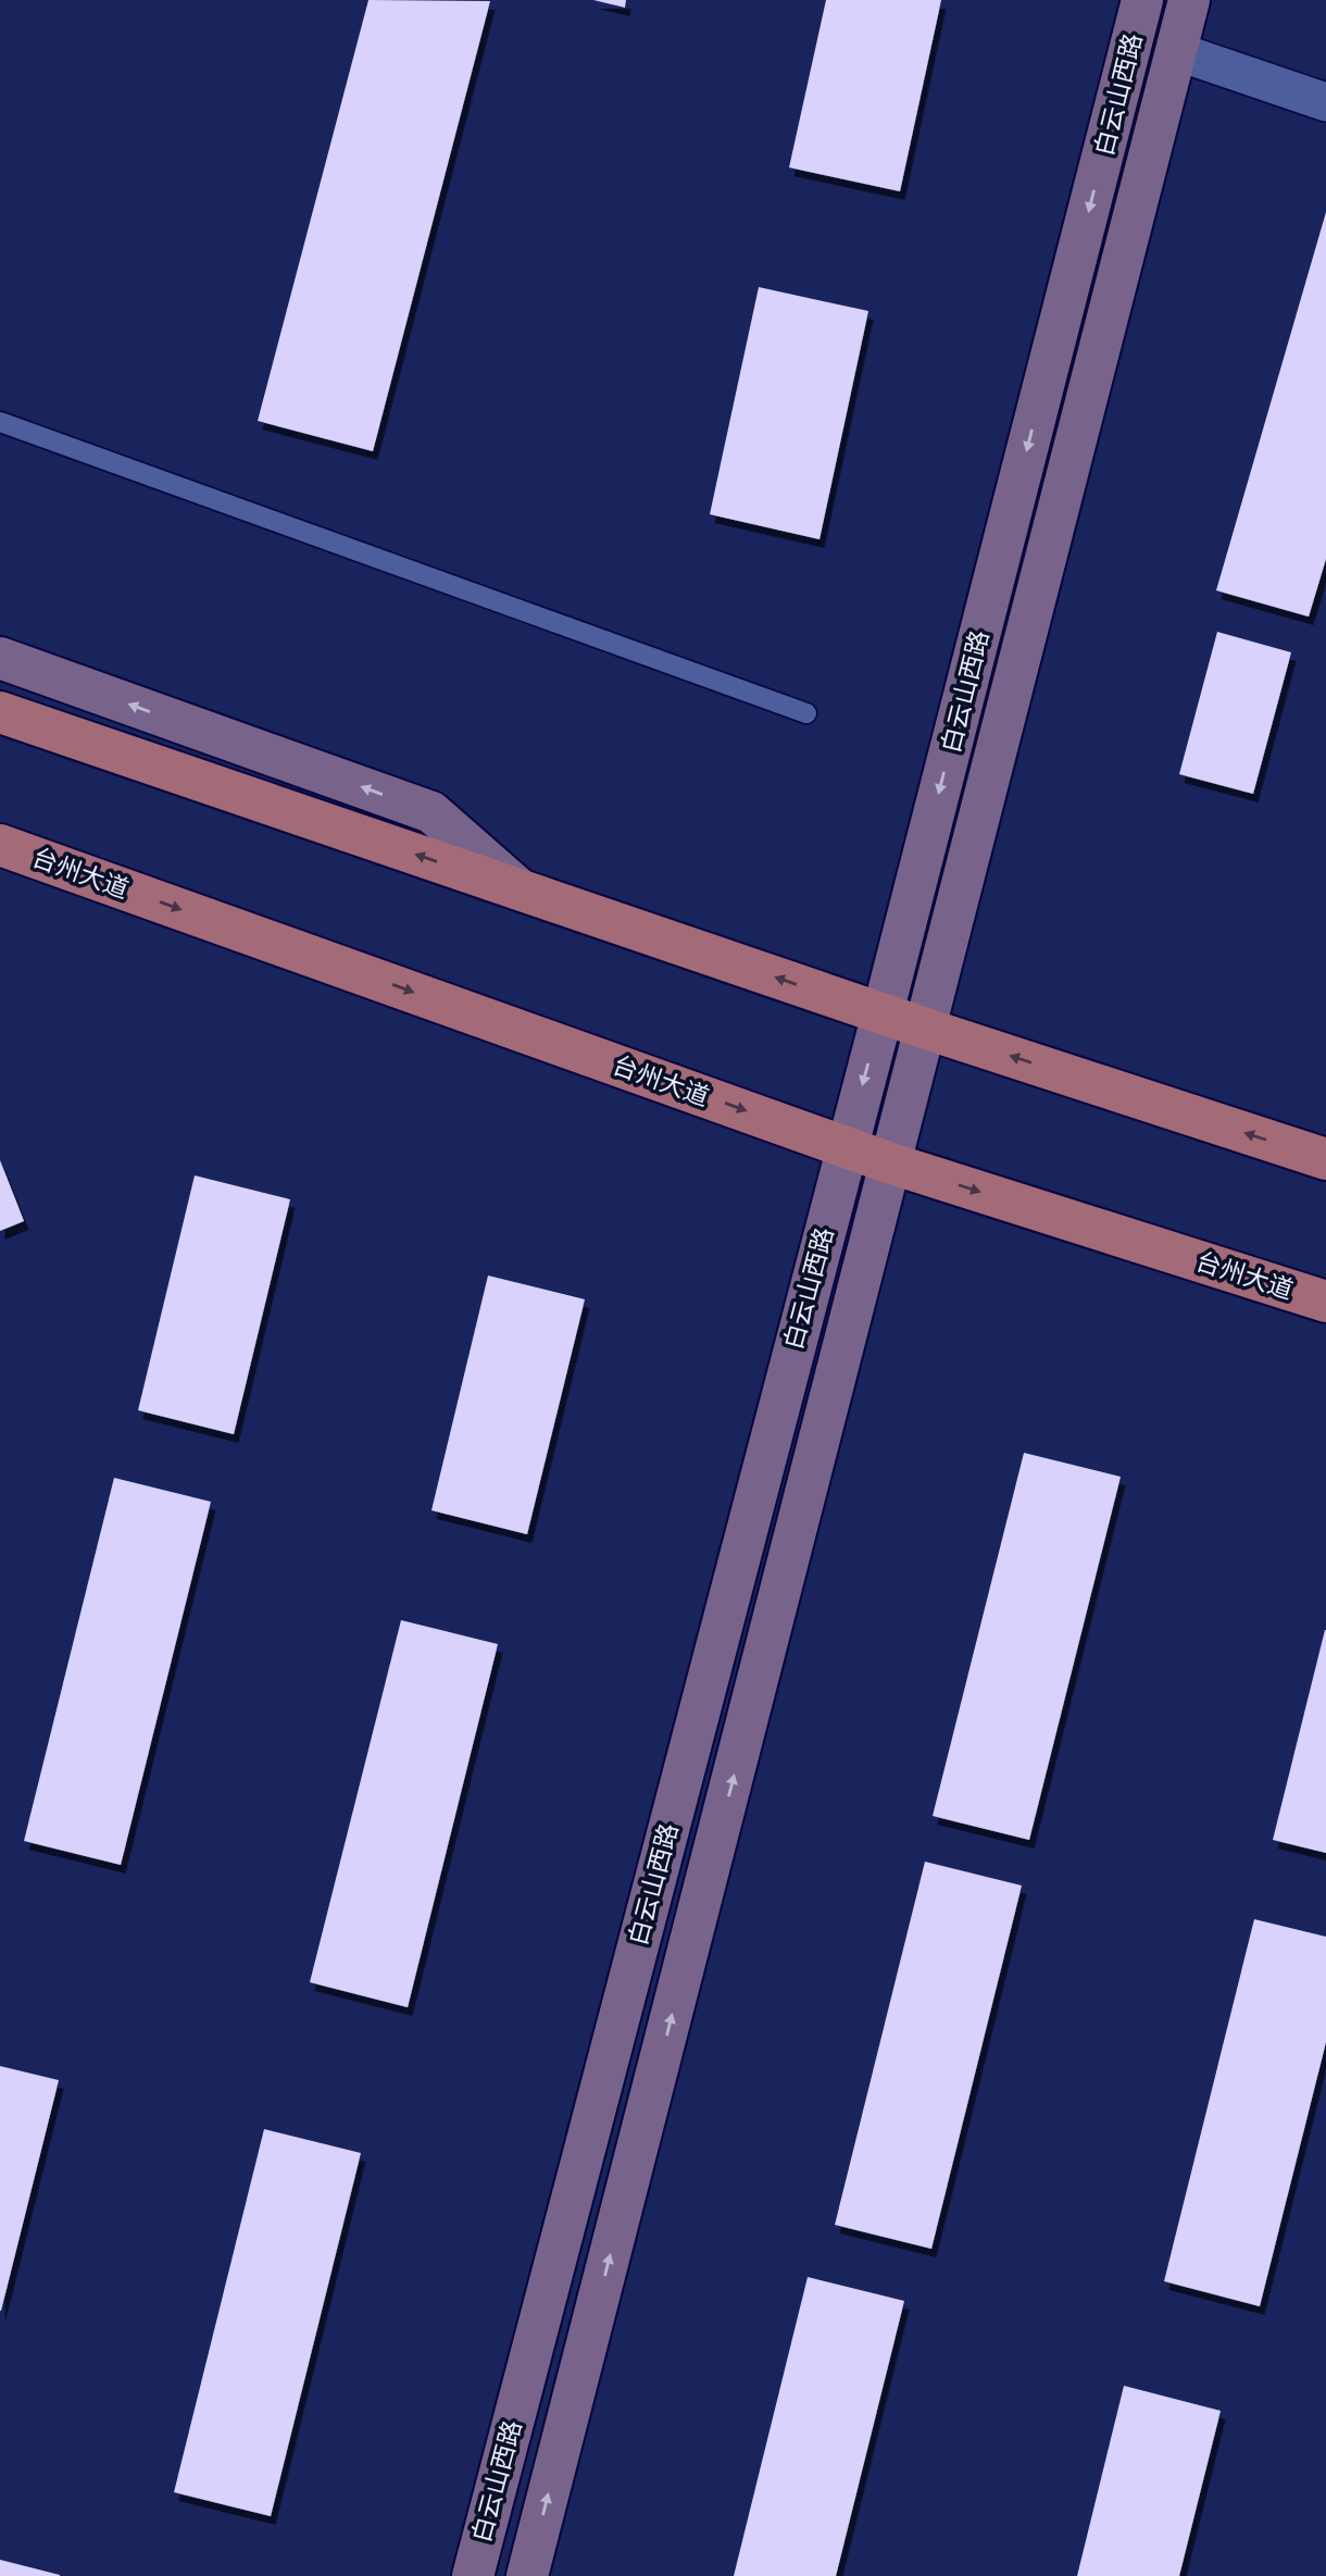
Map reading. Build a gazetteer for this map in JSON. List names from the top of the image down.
{
  "streets": {
    "main road": ["白云山西路", "台州大道"]
  },
  "crossings": [
    ["白云山西路", "台州大道"]
  ]
}
